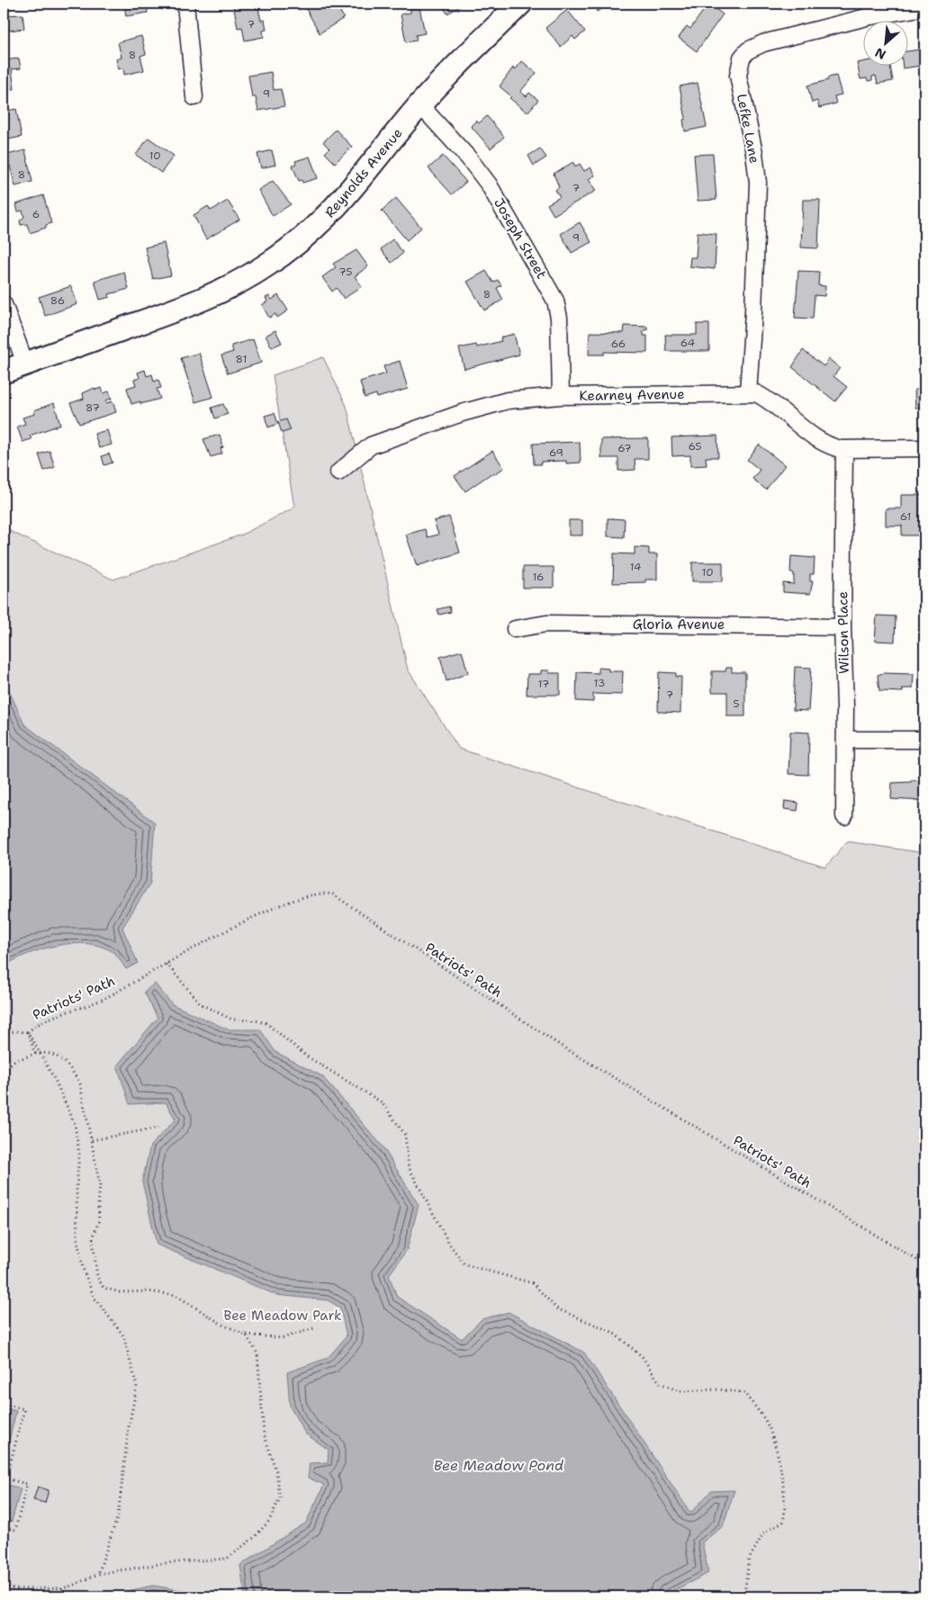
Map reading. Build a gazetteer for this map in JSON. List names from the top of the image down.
{
  "streets": {
    "street": [
      "Lefke Lane",
      "Reynolds Avenue",
      "Joseph Street",
      "Kearney Avenue",
      "Gloria Avenue",
      "Wilson Place"
    ],
    "path": ["Patriots' Path"]
  },
  "crossings": [
    ["Lefke Lane", "Kearney Avenue"],
    ["Reynolds Avenue", "Joseph Street"],
    ["Joseph Street", "Kearney Avenue"],
    ["Kearney Avenue", "Wilson Place"],
    ["Gloria Avenue", "Wilson Place"]
  ],
  "water": ["Bee Meadow Pond"],
  "parks": ["Bee Meadow Park"],
  "house_numbers": [
    "7",
    "8",
    "9",
    "10",
    "8",
    "7",
    "6",
    "9",
    "75",
    "8",
    "86",
    "64",
    "66",
    "81",
    "87",
    "65",
    "67",
    "69",
    "61",
    "14",
    "10",
    "16",
    "13",
    "17",
    "7",
    "5"
  ],
  "north": "bottom left"
}
